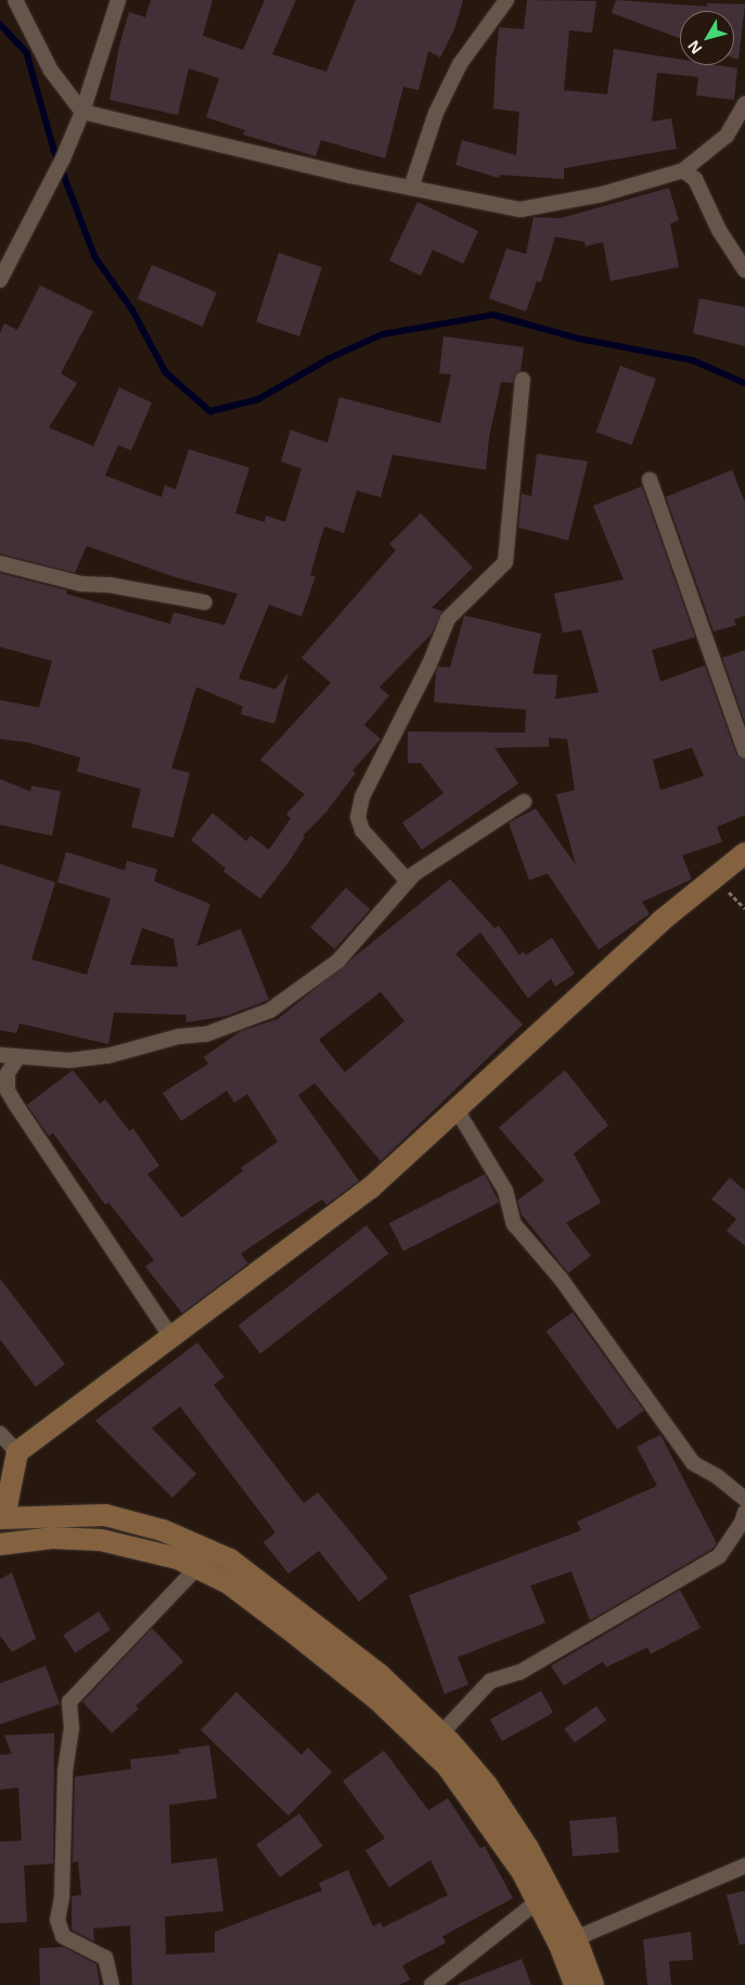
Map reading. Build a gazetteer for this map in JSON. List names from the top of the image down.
{
  "north": "bottom left"
}
